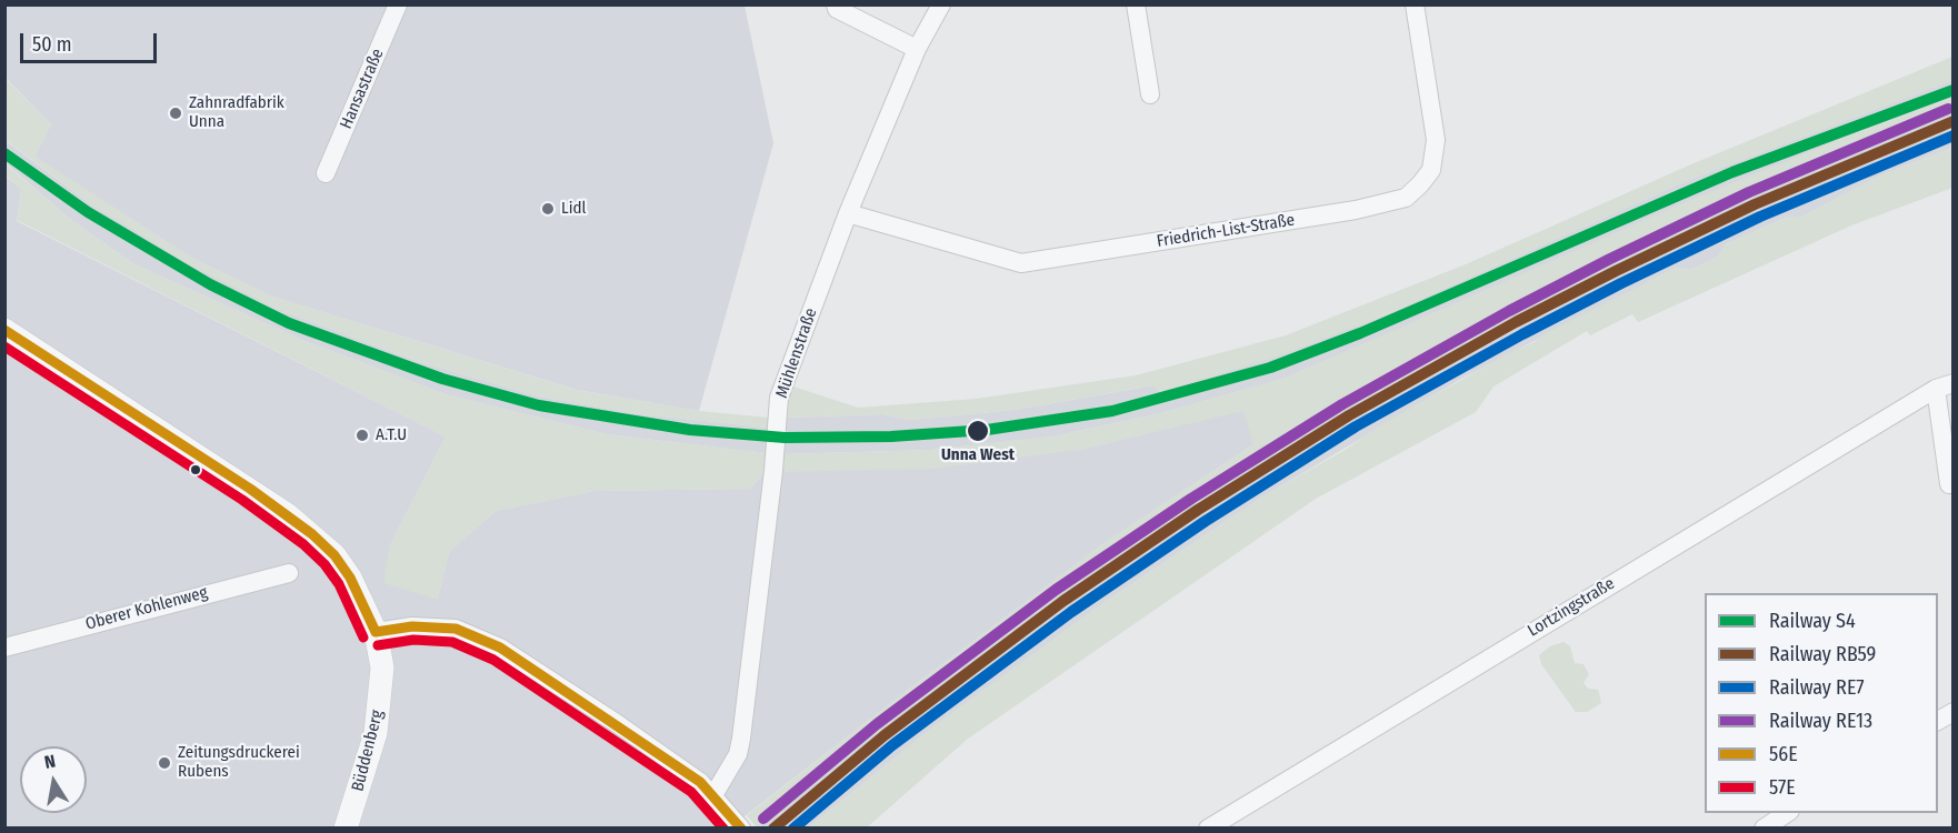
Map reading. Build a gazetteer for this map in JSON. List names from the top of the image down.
{
  "streets": {
    "street": [
      "Hansastraße",
      "Friedrich-List-Straße",
      "Mühlenstraße",
      "Lortzingstraße",
      "Oberer Kohlenweg",
      "Büddenberg"
    ]
  },
  "crossings": [
    ["Friedrich-List-Straße", "Mühlenstraße"]
  ],
  "places": [
    "Zahnradfabrik Unna",
    "Lidl",
    "Unna West",
    "A.T.U",
    "Zeitungsdruckerei Rubens"
  ],
  "lines": [
    "rail line S4",
    "rail line RE13",
    "rail line RB59",
    "rail line RE7",
    "transit line 56E",
    "transit line 57E"
  ],
  "legend": [
    "Railway S4",
    "Railway RB59",
    "Railway RE7",
    "Railway RE13",
    "56E",
    "57E"
  ],
  "scale_bar": "50 m",
  "north": "top"
}
